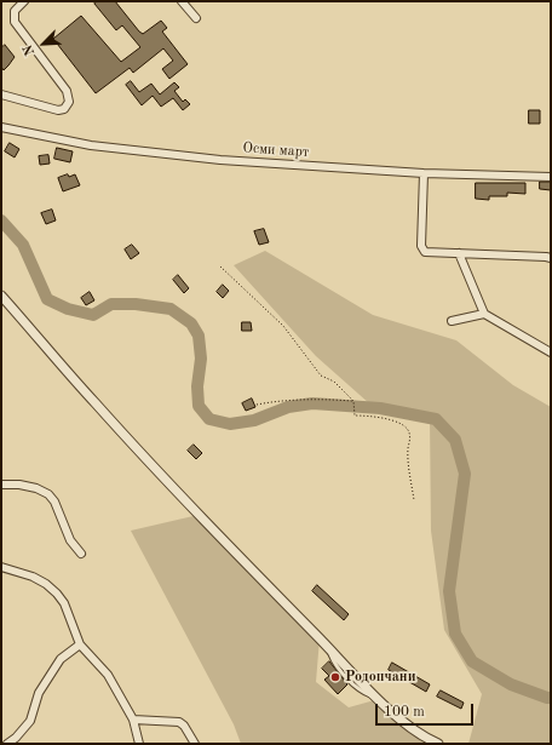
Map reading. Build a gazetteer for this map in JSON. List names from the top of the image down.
{
  "streets": {
    "street": ["Осми март"]
  },
  "places": ["Родопчани"],
  "scale_bar": "100 m",
  "north": "bottom left"
}
